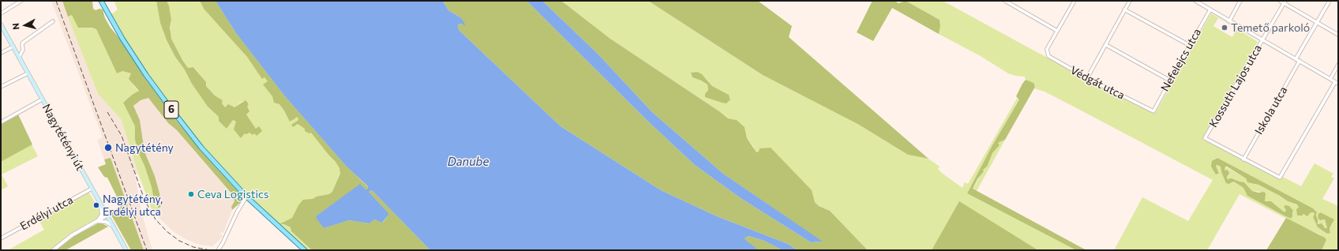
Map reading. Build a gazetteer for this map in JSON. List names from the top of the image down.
{
  "streets": {
    "main road": ["6", "Nagytétényi út"],
    "street": [
      "Nefelejcs utca",
      "Védgát utca",
      "Kossuth Lajos utca",
      "Iskola utca",
      "Erdélyi utca"
    ]
  },
  "crossings": [
    ["Nefelejcs utca", "Védgát utca"],
    ["Kossuth Lajos utca", "Iskola utca"],
    ["Nagytétényi út", "Erdélyi utca"]
  ],
  "water": ["Danube"],
  "places": [
    "Temető parkoló",
    "Nagytétény",
    "Ceva Logistics",
    "Nagytétény, Erdélyi utca"
  ],
  "north": "left"
}
